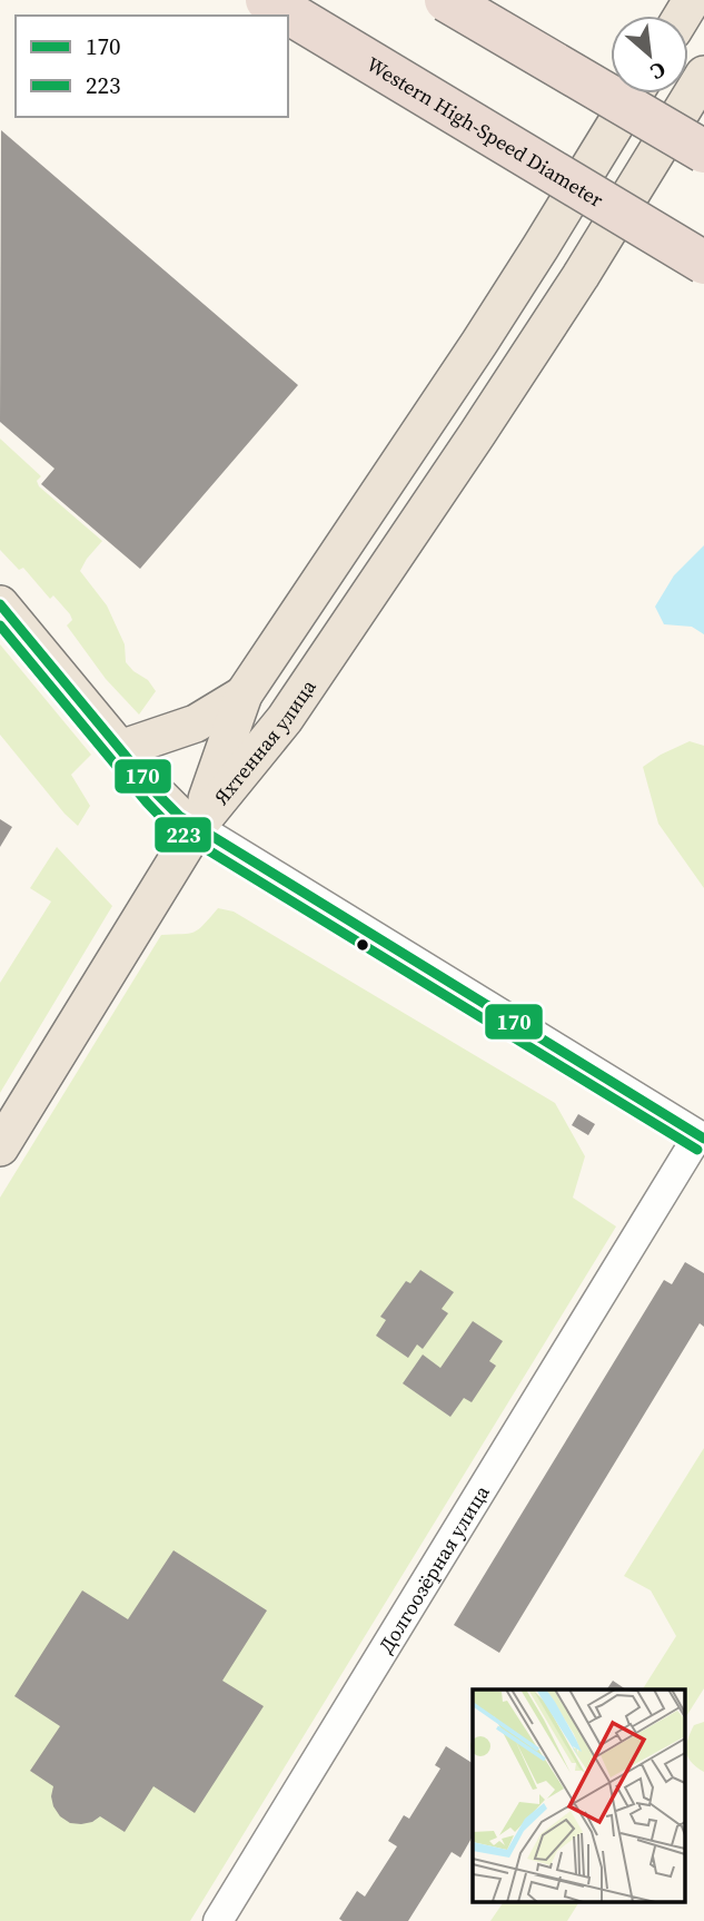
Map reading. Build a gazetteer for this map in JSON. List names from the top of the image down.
{
  "streets": {
    "highway": ["Western High-Speed Diameter"],
    "main road": ["Яхтенная улица"],
    "street": ["Долгоозёрная улица"]
  },
  "lines": ["transit line 170", "transit line 223"],
  "legend": ["170", "223"],
  "north": "bottom right"
}
